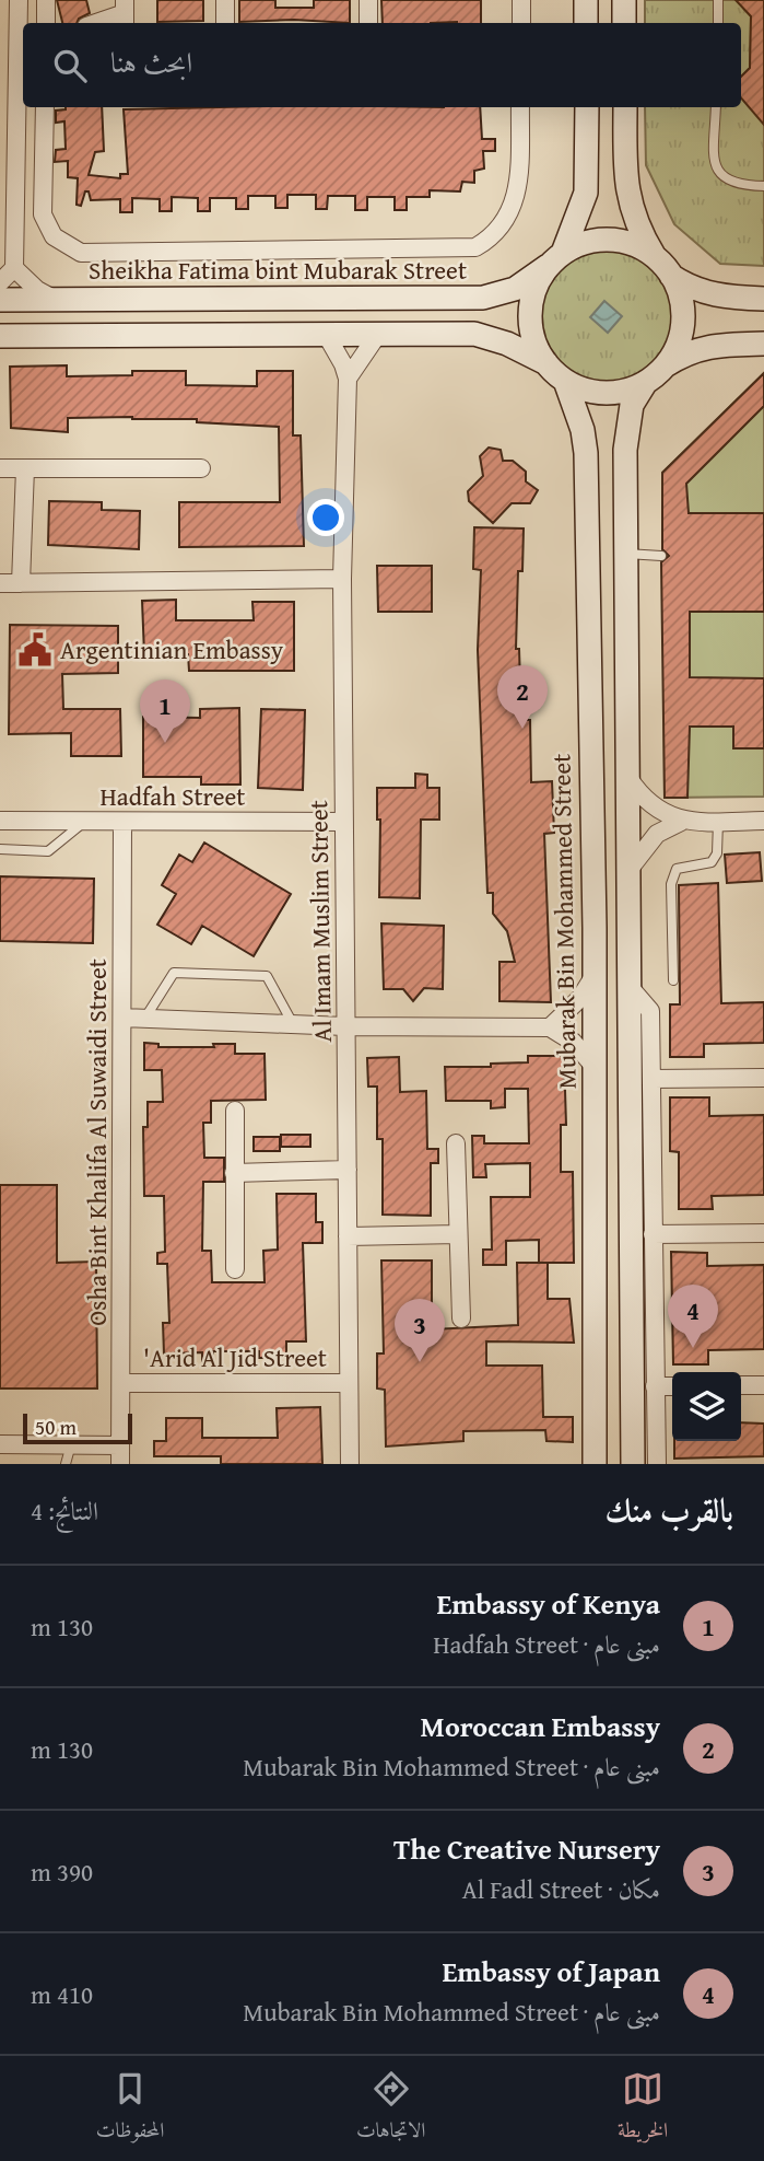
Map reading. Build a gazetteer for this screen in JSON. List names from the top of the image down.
{
  "streets": {
    "main road": ["Sheikha Fatima bint Mubarak Street", "Mubarak Bin Mohammed Street"],
    "street": [
      "Hadfah Street",
      "Al Imam Muslim Street",
      "Osha Bint Khalifa Al Suwaidi Street",
      "'Arid Al Jid Street"
    ]
  },
  "crossings": [
    ["Sheikha Fatima bint Mubarak Street", "Mubarak Bin Mohammed Street"],
    ["Hadfah Street", "Al Imam Muslim Street"],
    ["Hadfah Street", "Osha Bint Khalifa Al Suwaidi Street"],
    ["Al Imam Muslim Street", "'Arid Al Jid Street"],
    ["Osha Bint Khalifa Al Suwaidi Street", "'Arid Al Jid Street"]
  ],
  "places": {
    "public building": ["Argentinian Embassy"]
  },
  "scale_bar": "50 m",
  "page": {
    "search": "ابحث هنا",
    "pins": [
      "2",
      "1",
      "4",
      "3"
    ],
    "scale": "50 m",
    "heading": ["بالقرب منك", "النتائج: 4"],
    "list": [
      {
        "mark": "1",
        "name": "Embassy of Kenya",
        "note": "مبنى عام · Hadfah Street",
        "value": "130 m"
      },
      {
        "mark": "2",
        "name": "Moroccan Embassy",
        "note": "مبنى عام · Mubarak Bin Mohammed Street",
        "value": "130 m"
      },
      {
        "mark": "3",
        "name": "The Creative Nursery",
        "note": "مكان · Al Fadl Street",
        "value": "390 m"
      },
      {
        "mark": "4",
        "name": "Embassy of Japan",
        "note": "مبنى عام · Mubarak Bin Mohammed Street",
        "value": "410 m"
      }
    ],
    "nav": ["الخريطة", "الاتجاهات", "المحفوظات"]
  }
}
